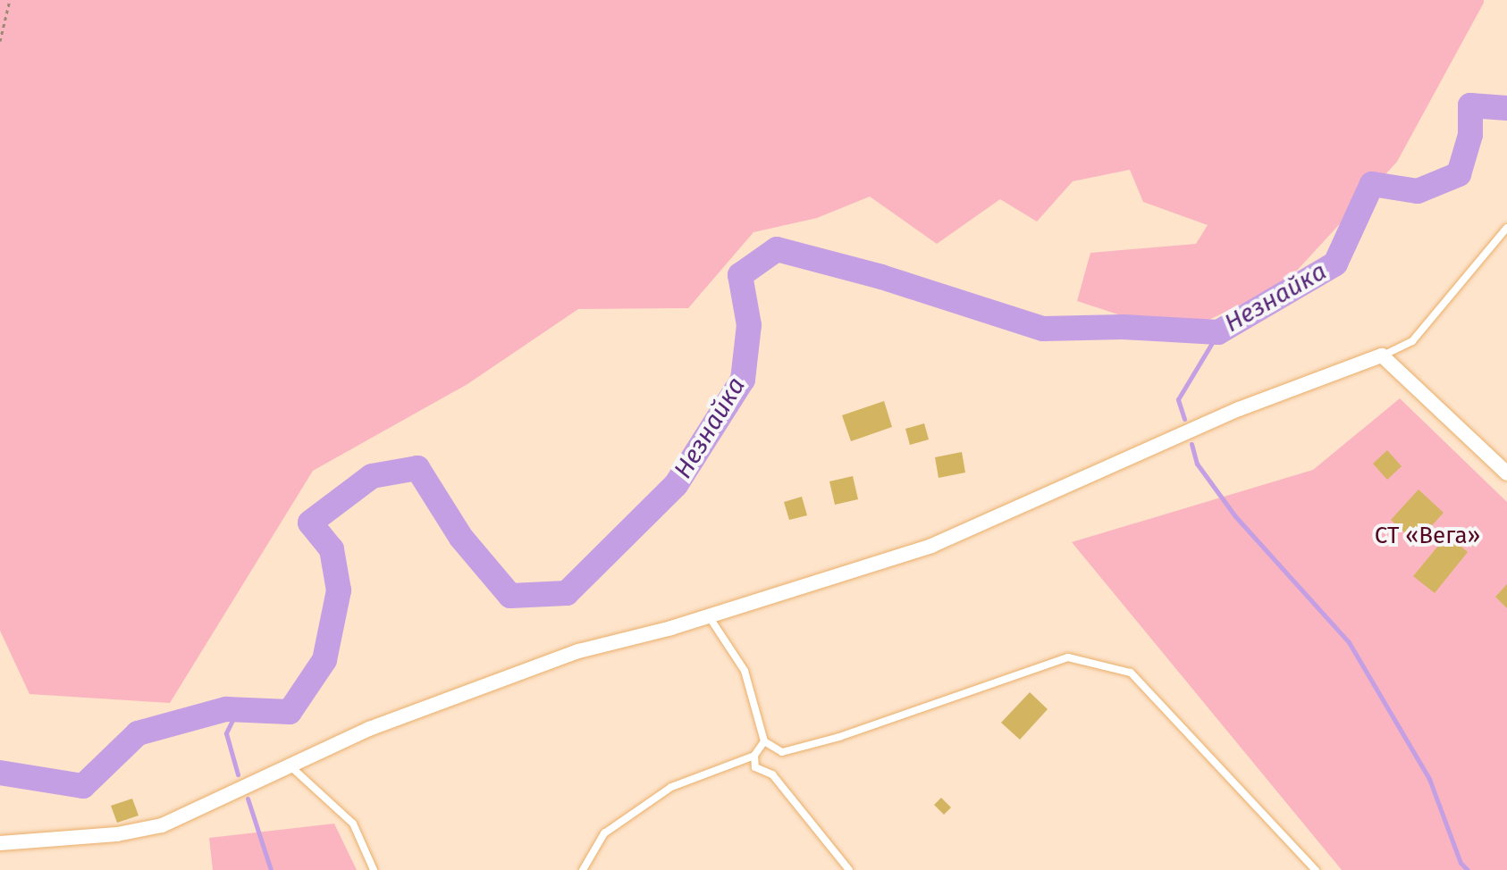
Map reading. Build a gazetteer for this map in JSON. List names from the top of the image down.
{
  "water": ["Незнайка"],
  "parks": ["СТ «Вега»"]
}
